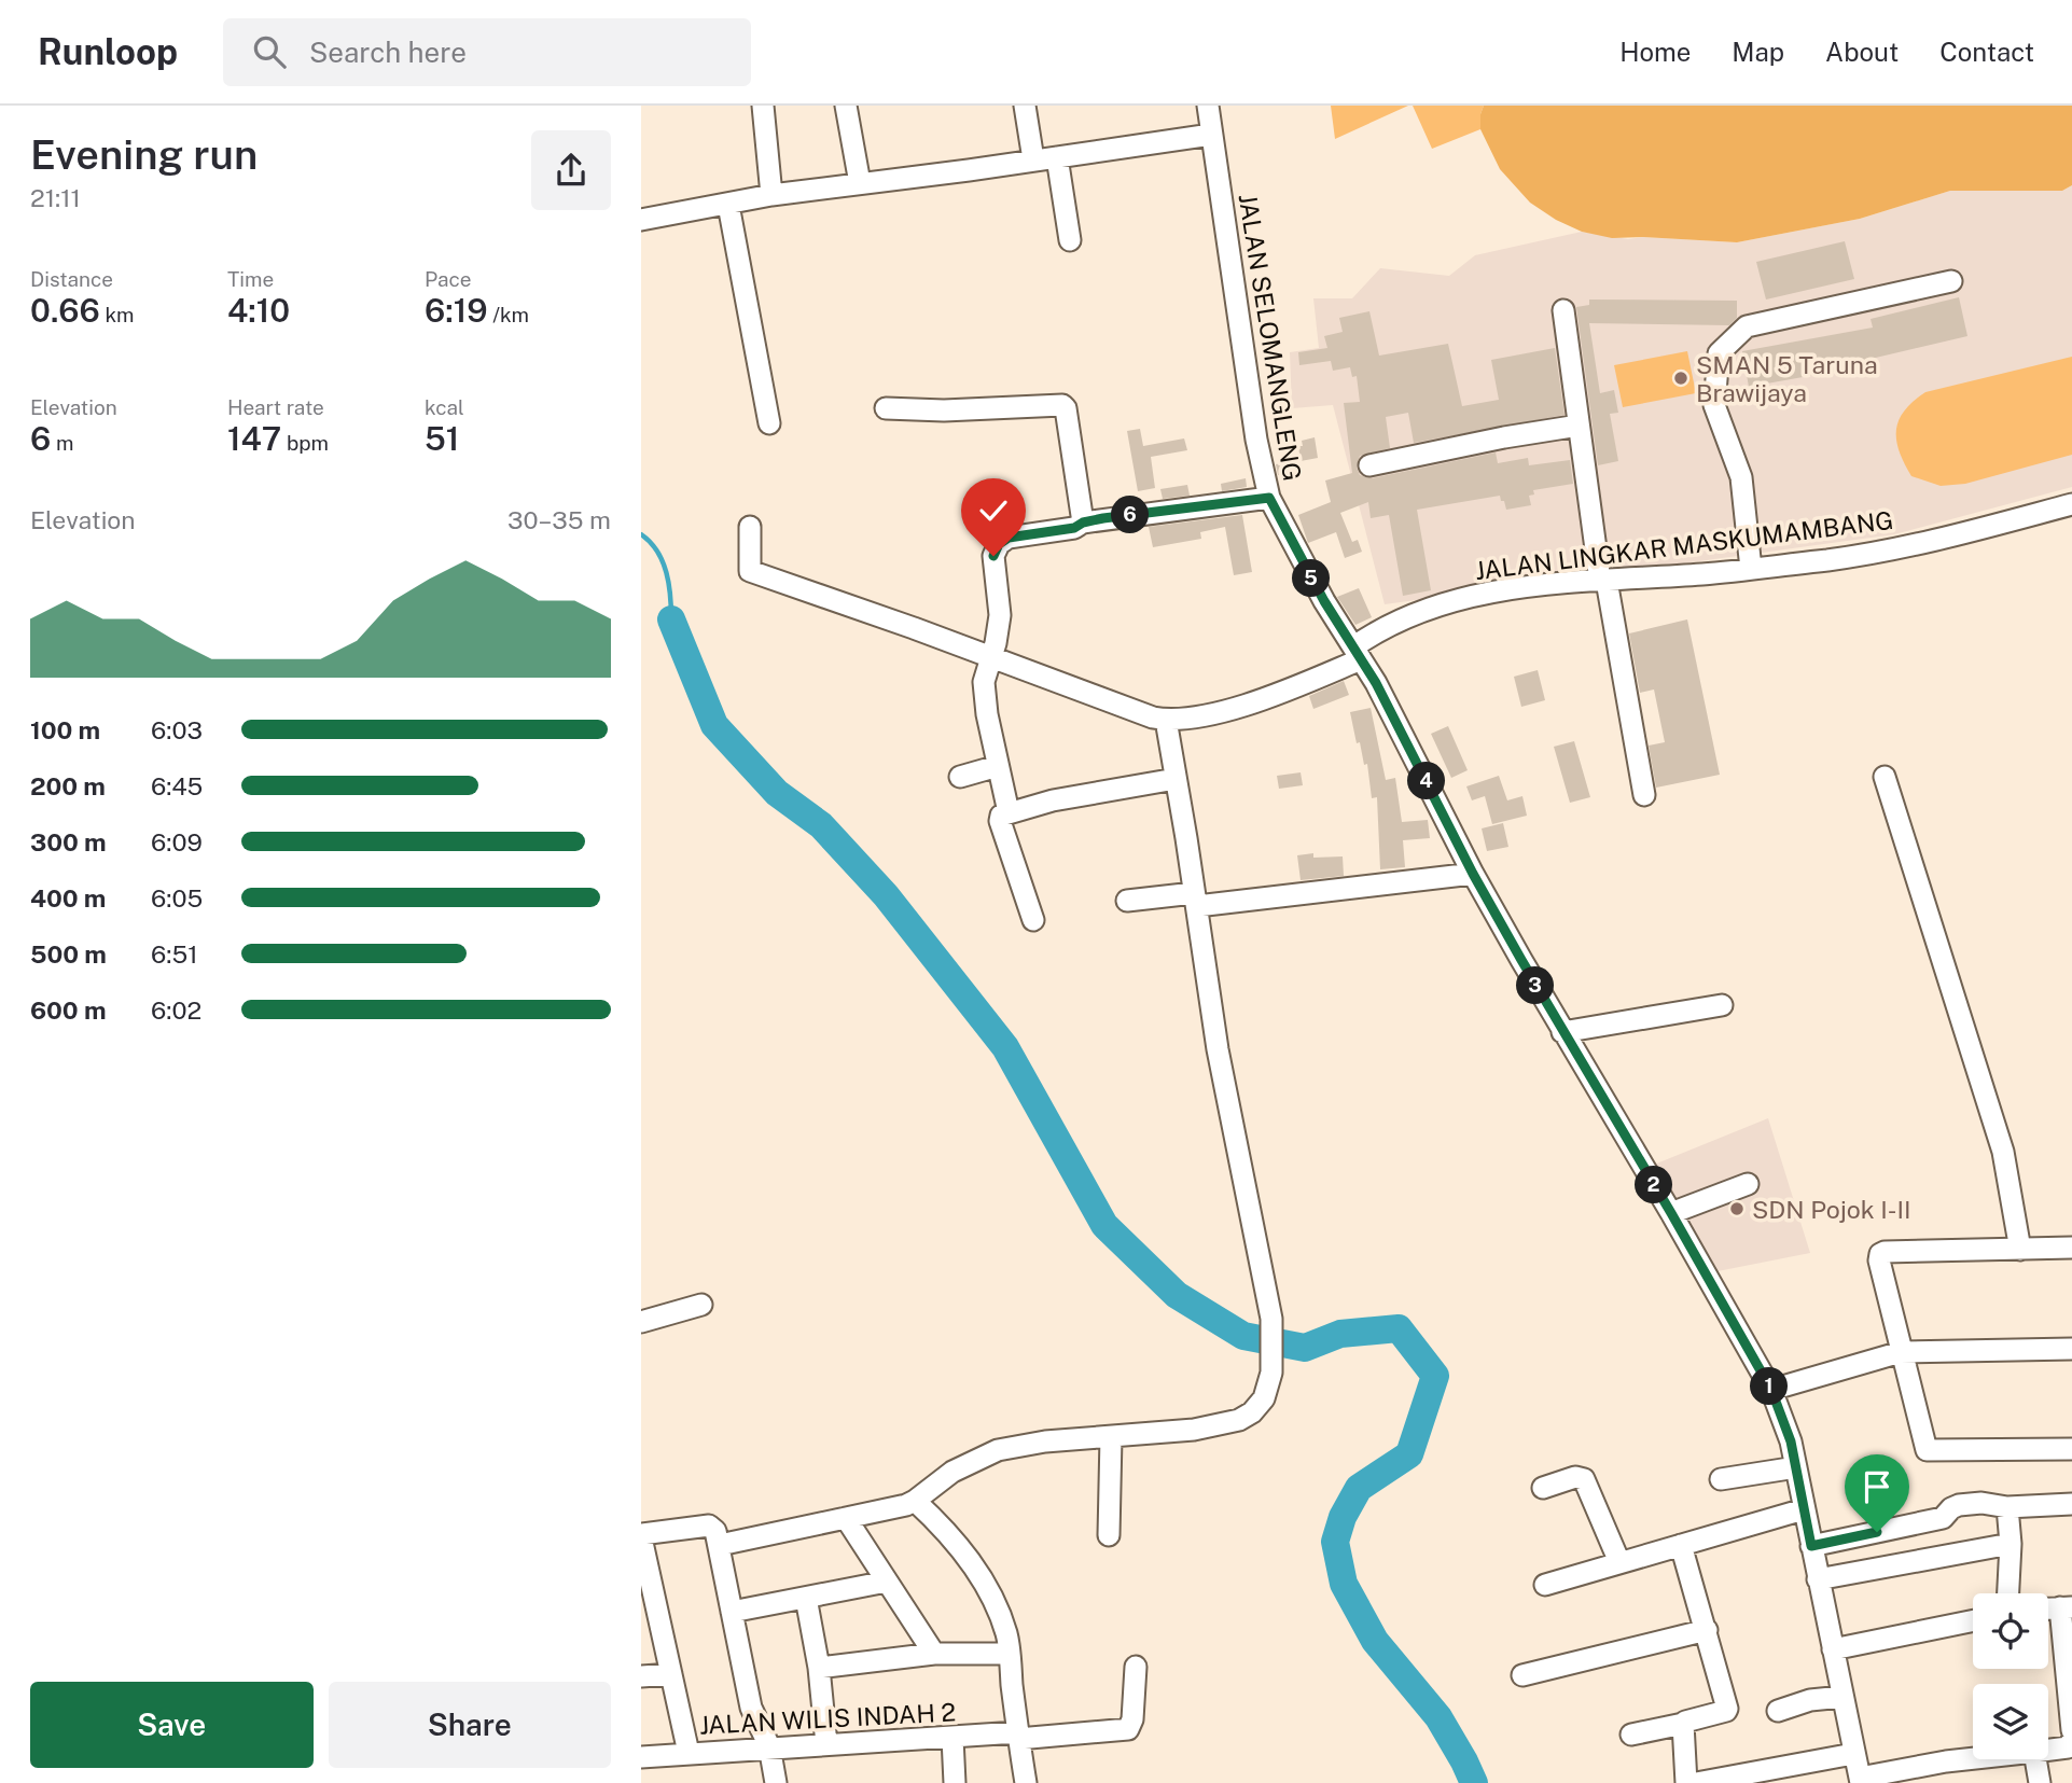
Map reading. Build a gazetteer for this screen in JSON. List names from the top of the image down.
{
  "streets": {
    "street": ["JALAN SELOMANGLENG", "JALAN LINGKAR MASKUMAMBANG", "JALAN WILIS INDAH 2"]
  },
  "crossings": [
    ["JALAN SELOMANGLENG", "JALAN LINGKAR MASKUMAMBANG"]
  ],
  "places": ["SMAN 5 Taruna Brawijaya", "SDN Pojok I-II"],
  "page": {
    "header": "Runloop",
    "search": "Search here",
    "nav": [
      "Home",
      "Map",
      "About",
      "Contact"
    ],
    "heading": ["Evening run", "21:11"],
    "stats": [
      ["Distance", "0.66 km"],
      ["Time", "4:10"],
      ["Pace", "6:19 /km"],
      ["Elevation", "6 m"],
      ["Heart rate", "147 bpm"],
      ["kcal", "51"]
    ],
    "chart": ["Elevation", "30–35 m"],
    "pins": [
      "6",
      "5",
      "4",
      "3",
      "2",
      "1"
    ],
    "list": [
      {
        "name": "100 m",
        "note": "6:03"
      },
      {
        "name": "200 m",
        "note": "6:45"
      },
      {
        "name": "300 m",
        "note": "6:09"
      },
      {
        "name": "400 m",
        "note": "6:05"
      },
      {
        "name": "500 m",
        "note": "6:51"
      },
      {
        "name": "600 m",
        "note": "6:02"
      }
    ],
    "buttons": ["Save", "Share"]
  }
}
